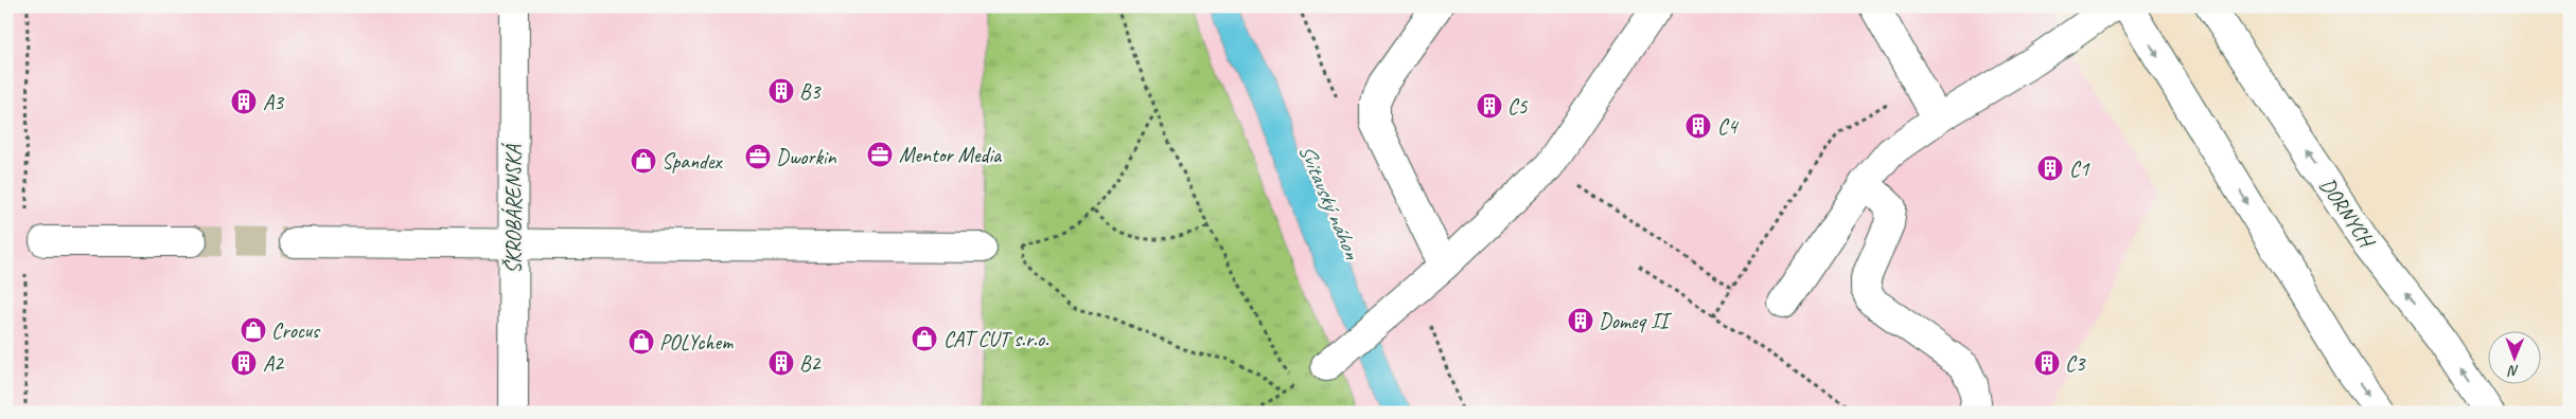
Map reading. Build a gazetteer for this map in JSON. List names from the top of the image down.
{
  "streets": {
    "main road": ["ŠKROBÁRENSKÁ", "DORNYCH"]
  },
  "water": ["Svitavský náhon"],
  "places": {
    "building": [
      "B3",
      "A3",
      "C5",
      "C4",
      "C1",
      "Domeq II",
      "A2",
      "B2",
      "C3"
    ],
    "office": ["Mentor Media", "Dworkin"],
    "shop": [
      "Spandex",
      "Crocus",
      "CAT CUT s.r.o.",
      "POLYchem"
    ]
  },
  "north": "bottom"
}
